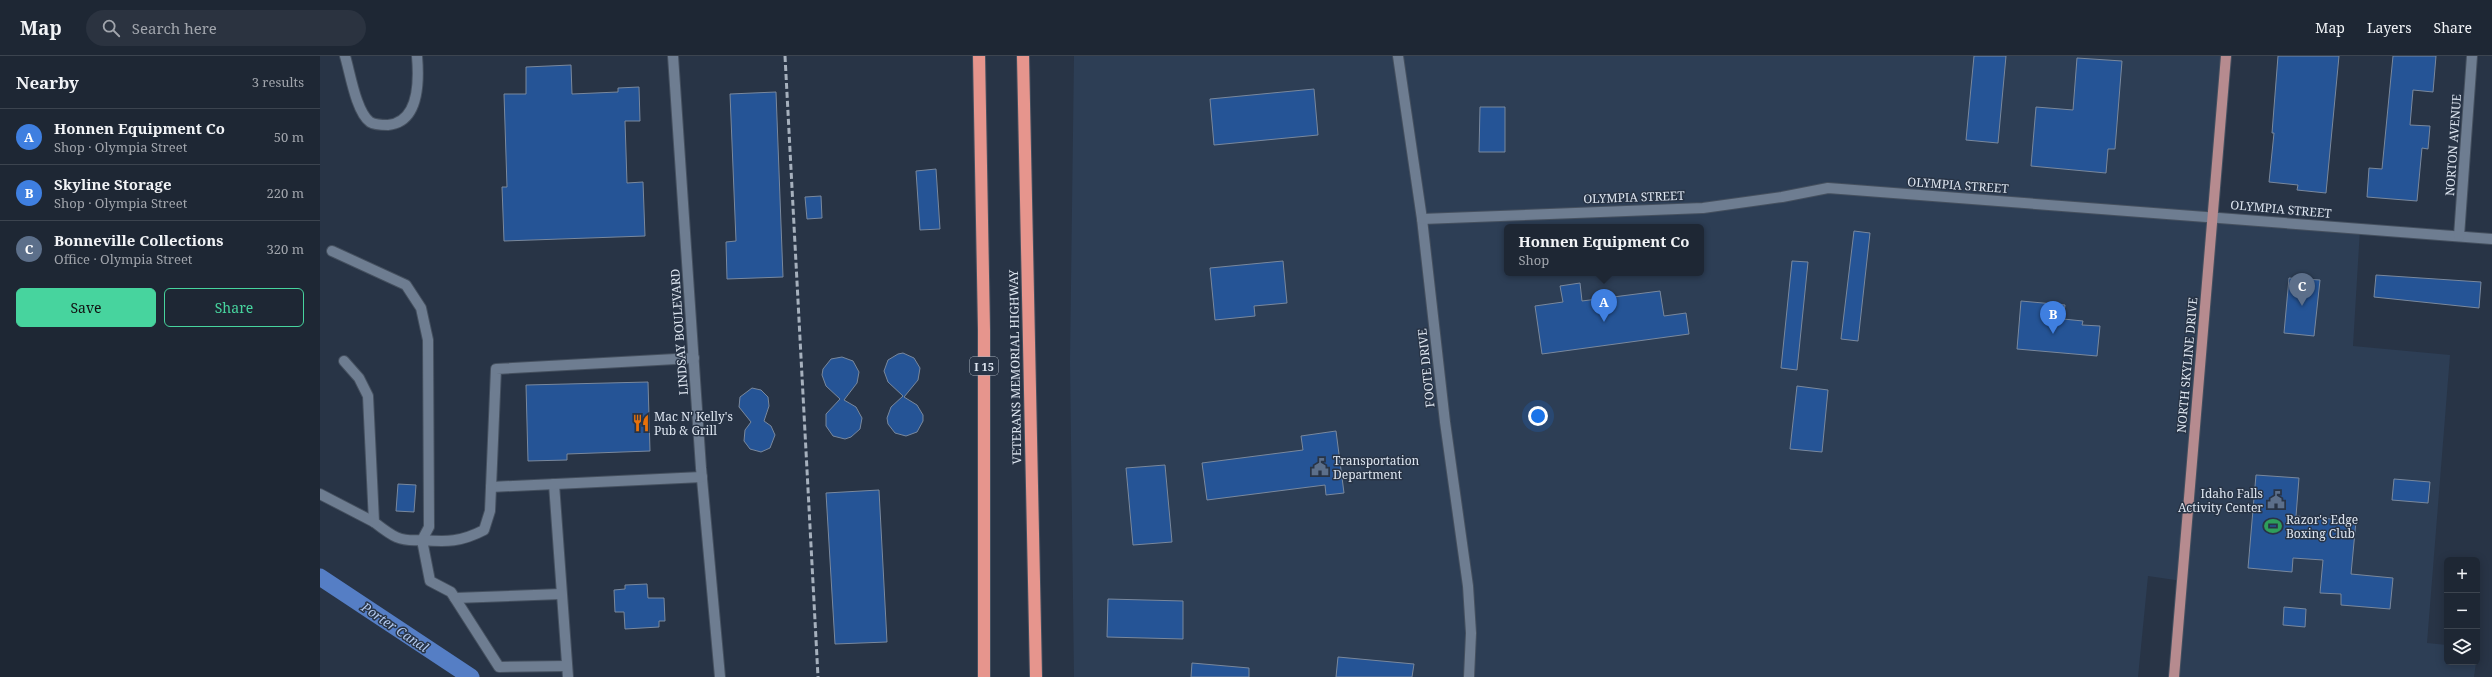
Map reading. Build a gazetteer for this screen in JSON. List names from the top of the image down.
{
  "streets": {
    "highway": ["I 15", "VETERANS MEMORIAL HIGHWAY"],
    "main road": ["NORTH SKYLINE DRIVE"],
    "street": [
      "NORTON AVENUE",
      "OLYMPIA STREET",
      "LINDSAY BOULEVARD",
      "FOOTE DRIVE"
    ]
  },
  "crossings": [
    ["NORTON AVENUE", "OLYMPIA STREET"],
    ["OLYMPIA STREET", "NORTH SKYLINE DRIVE"],
    ["OLYMPIA STREET", "FOOTE DRIVE"]
  ],
  "water": ["Porter Canal"],
  "places": {
    "restaurant": ["Mac N' Kelly's Pub & Grill"],
    "public building": ["Transportation Department", "Idaho Falls Activity Center"],
    "sports": ["Razor's Edge Boxing Club"]
  },
  "page": {
    "header": "Map",
    "search": "Search here",
    "nav": ["Map", "Layers", "Share"],
    "heading": ["Nearby", "3 results"],
    "list": [
      {
        "mark": "A",
        "name": "Honnen Equipment Co",
        "note": "Shop · Olympia Street",
        "value": "50 m"
      },
      {
        "mark": "B",
        "name": "Skyline Storage",
        "note": "Shop · Olympia Street",
        "value": "220 m"
      },
      {
        "mark": "C",
        "name": "Bonneville Collections",
        "note": "Office · Olympia Street",
        "value": "320 m"
      }
    ],
    "popup": ["Honnen Equipment Co", "Shop"],
    "pins": ["C", "A", "B"],
    "buttons": ["Save", "Share"],
    "map_buttons": ["+", "−"]
  }
}
